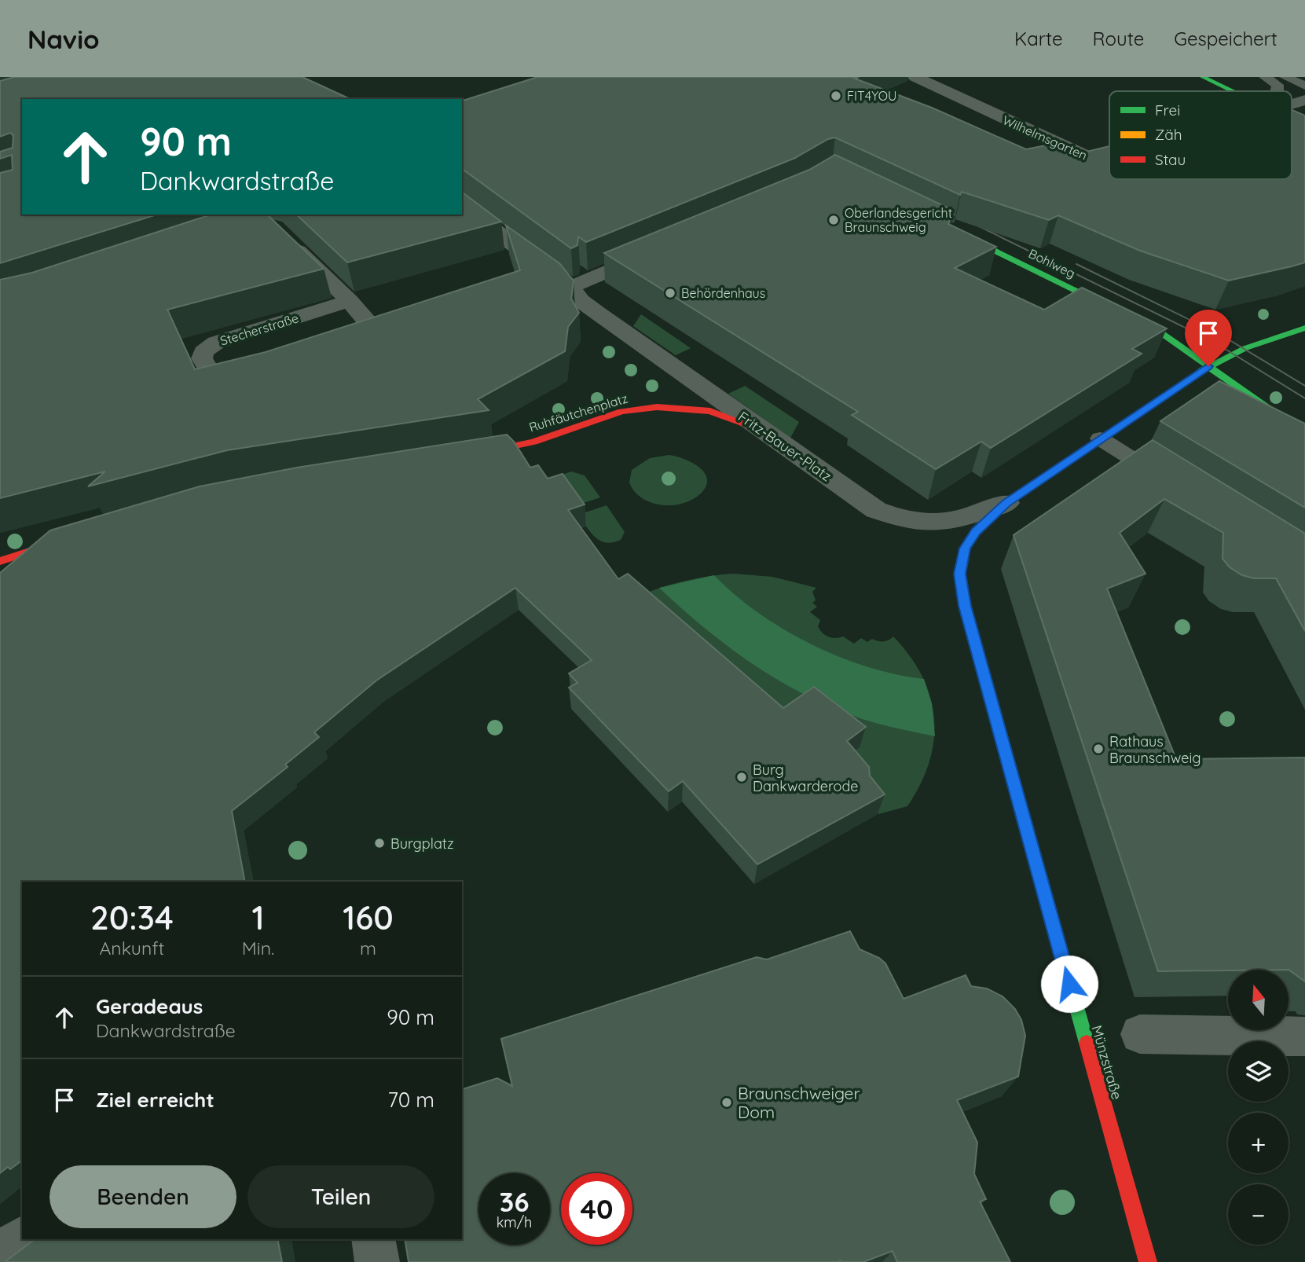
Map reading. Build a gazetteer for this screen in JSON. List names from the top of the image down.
{
  "streets": {
    "street": [
      "Wilhelmsgarten",
      "Bohlweg",
      "Stecherstraße",
      "Ruhfäutchenplatz",
      "Fritz-Bauer-Platz",
      "Münzstraße"
    ]
  },
  "crossings": [
    ["Bohlweg", "Münzstraße"],
    ["Ruhfäutchenplatz", "Fritz-Bauer-Platz"],
    ["Fritz-Bauer-Platz", "Münzstraße"]
  ],
  "places": [
    "FIT4YOU",
    "Oberlandesgericht Braunschweig",
    "Behördenhaus",
    "Rathaus Braunschweig",
    "Burg Dankwarderode",
    "Burgplatz",
    "Braunschweiger Dom"
  ],
  "legend": ["Frei", "Zäh", "Stau"],
  "north": "top",
  "page": {
    "header": "Navio",
    "nav": ["Karte", "Route", "Gespeichert"],
    "turn": ["90 m", "Dankwardstraße"],
    "eta": [
      "20:34",
      "Ankunft",
      "1",
      "Min.",
      "160",
      "m"
    ],
    "map_buttons": ["+", "−"],
    "list": [
      {
        "name": "Geradeaus",
        "note": "Dankwardstraße",
        "value": "90 m"
      },
      {
        "name": "Ziel erreicht",
        "value": "70 m"
      }
    ],
    "buttons": ["Beenden", "Teilen"],
    "speed": "36 km/h",
    "limit": "40"
  }
}
